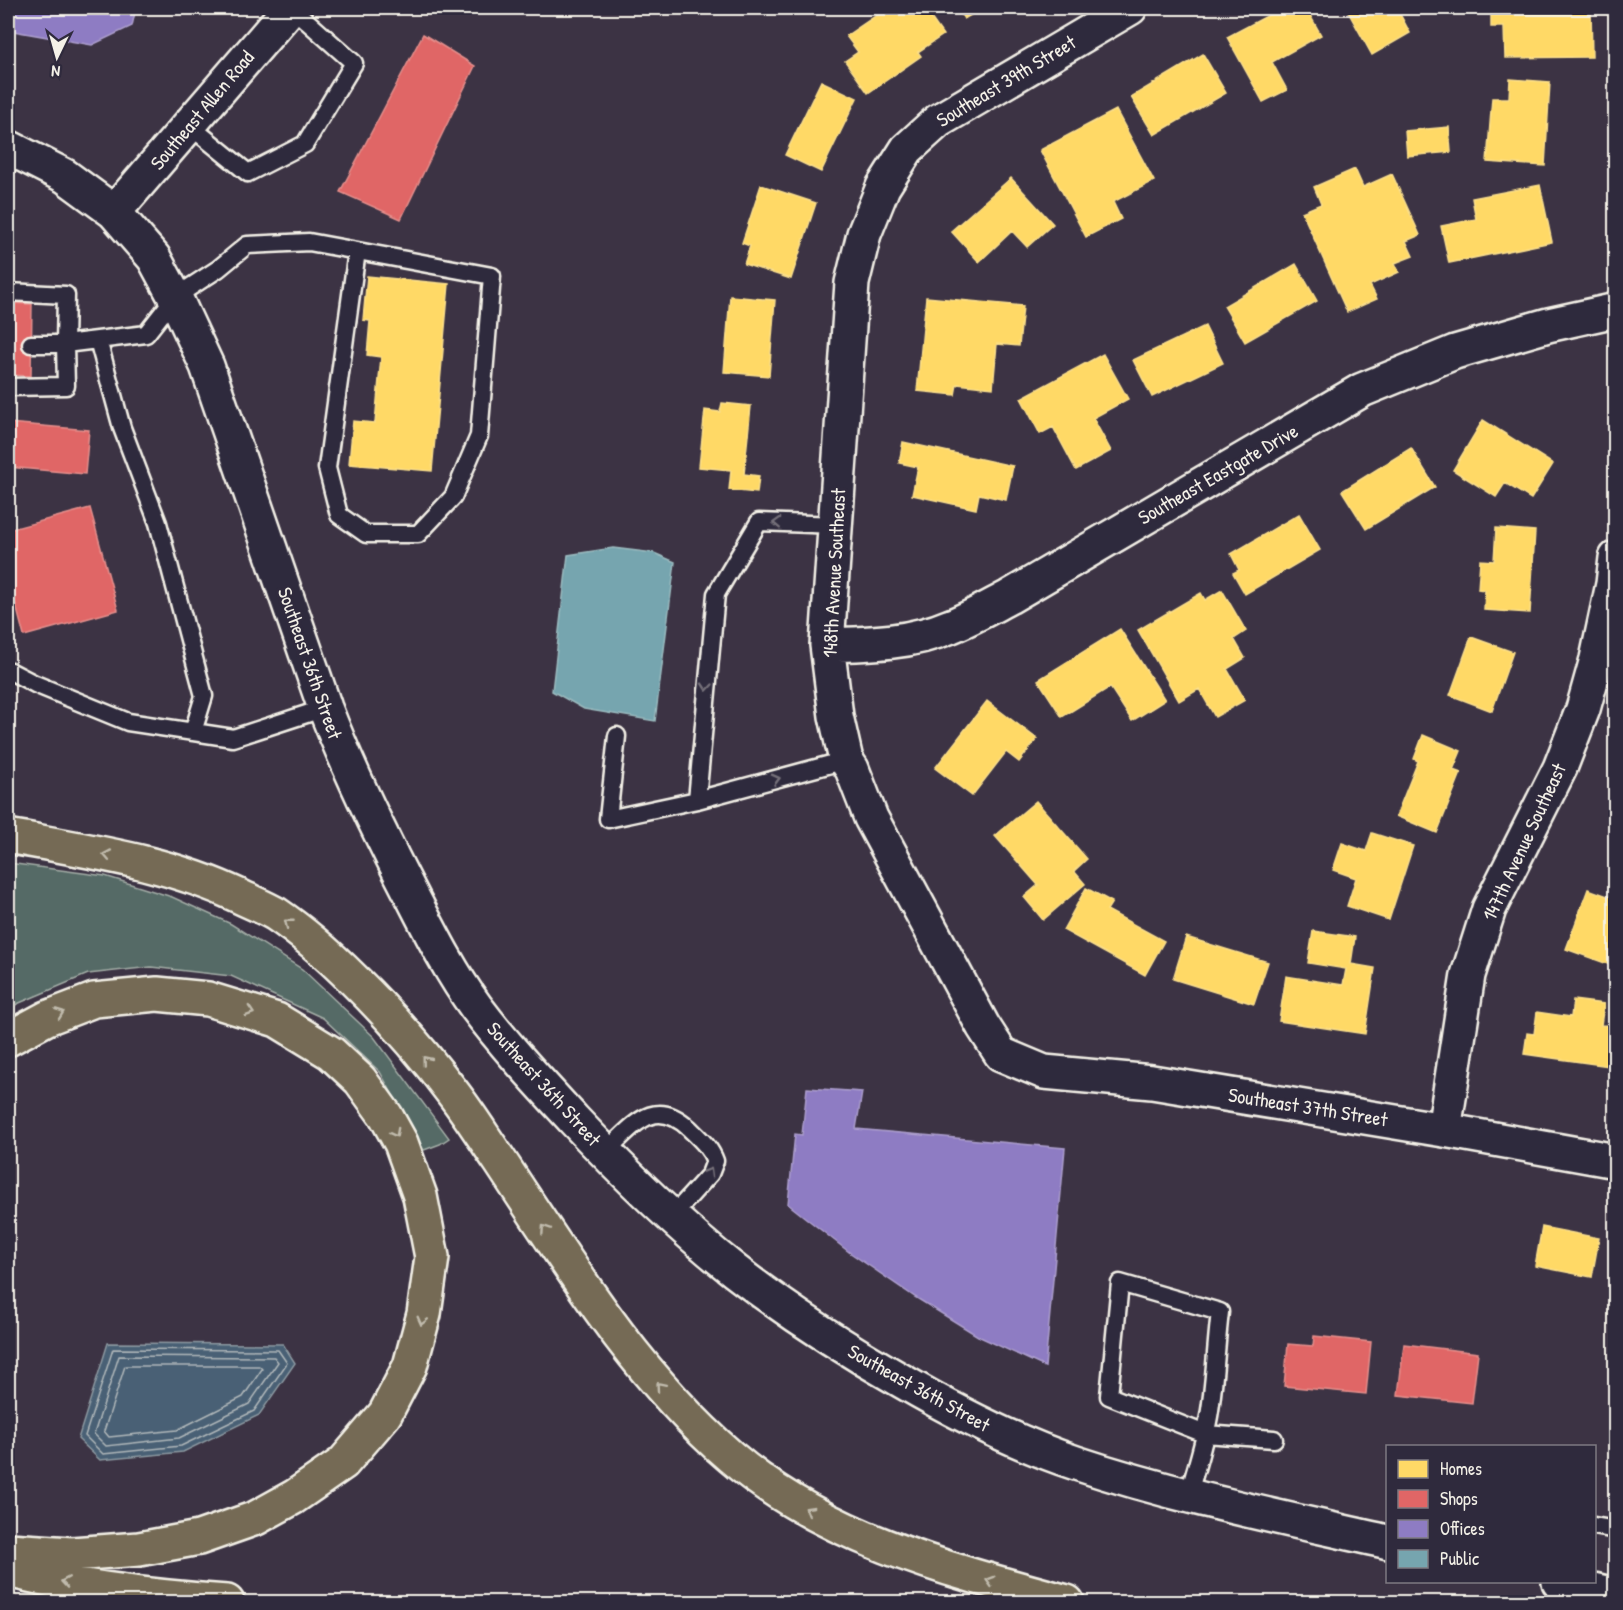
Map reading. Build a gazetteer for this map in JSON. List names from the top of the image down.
{
  "streets": {
    "street": [
      "Southeast 39th Street",
      "Southeast Allen Road",
      "Southeast Eastgate Drive",
      "148th Avenue Southeast",
      "Southeast 36th Street",
      "147th Avenue Southeast",
      "Southeast 37th Street"
    ]
  },
  "crossings": [
    ["Southeast 39th Street", "148th Avenue Southeast"],
    ["Southeast Allen Road", "Southeast 36th Street"],
    ["Southeast Eastgate Drive", "148th Avenue Southeast"],
    ["148th Avenue Southeast", "Southeast 37th Street"],
    ["147th Avenue Southeast", "Southeast 37th Street"]
  ],
  "legend": [
    "Homes",
    "Shops",
    "Offices",
    "Public"
  ],
  "north": "bottom"
}
